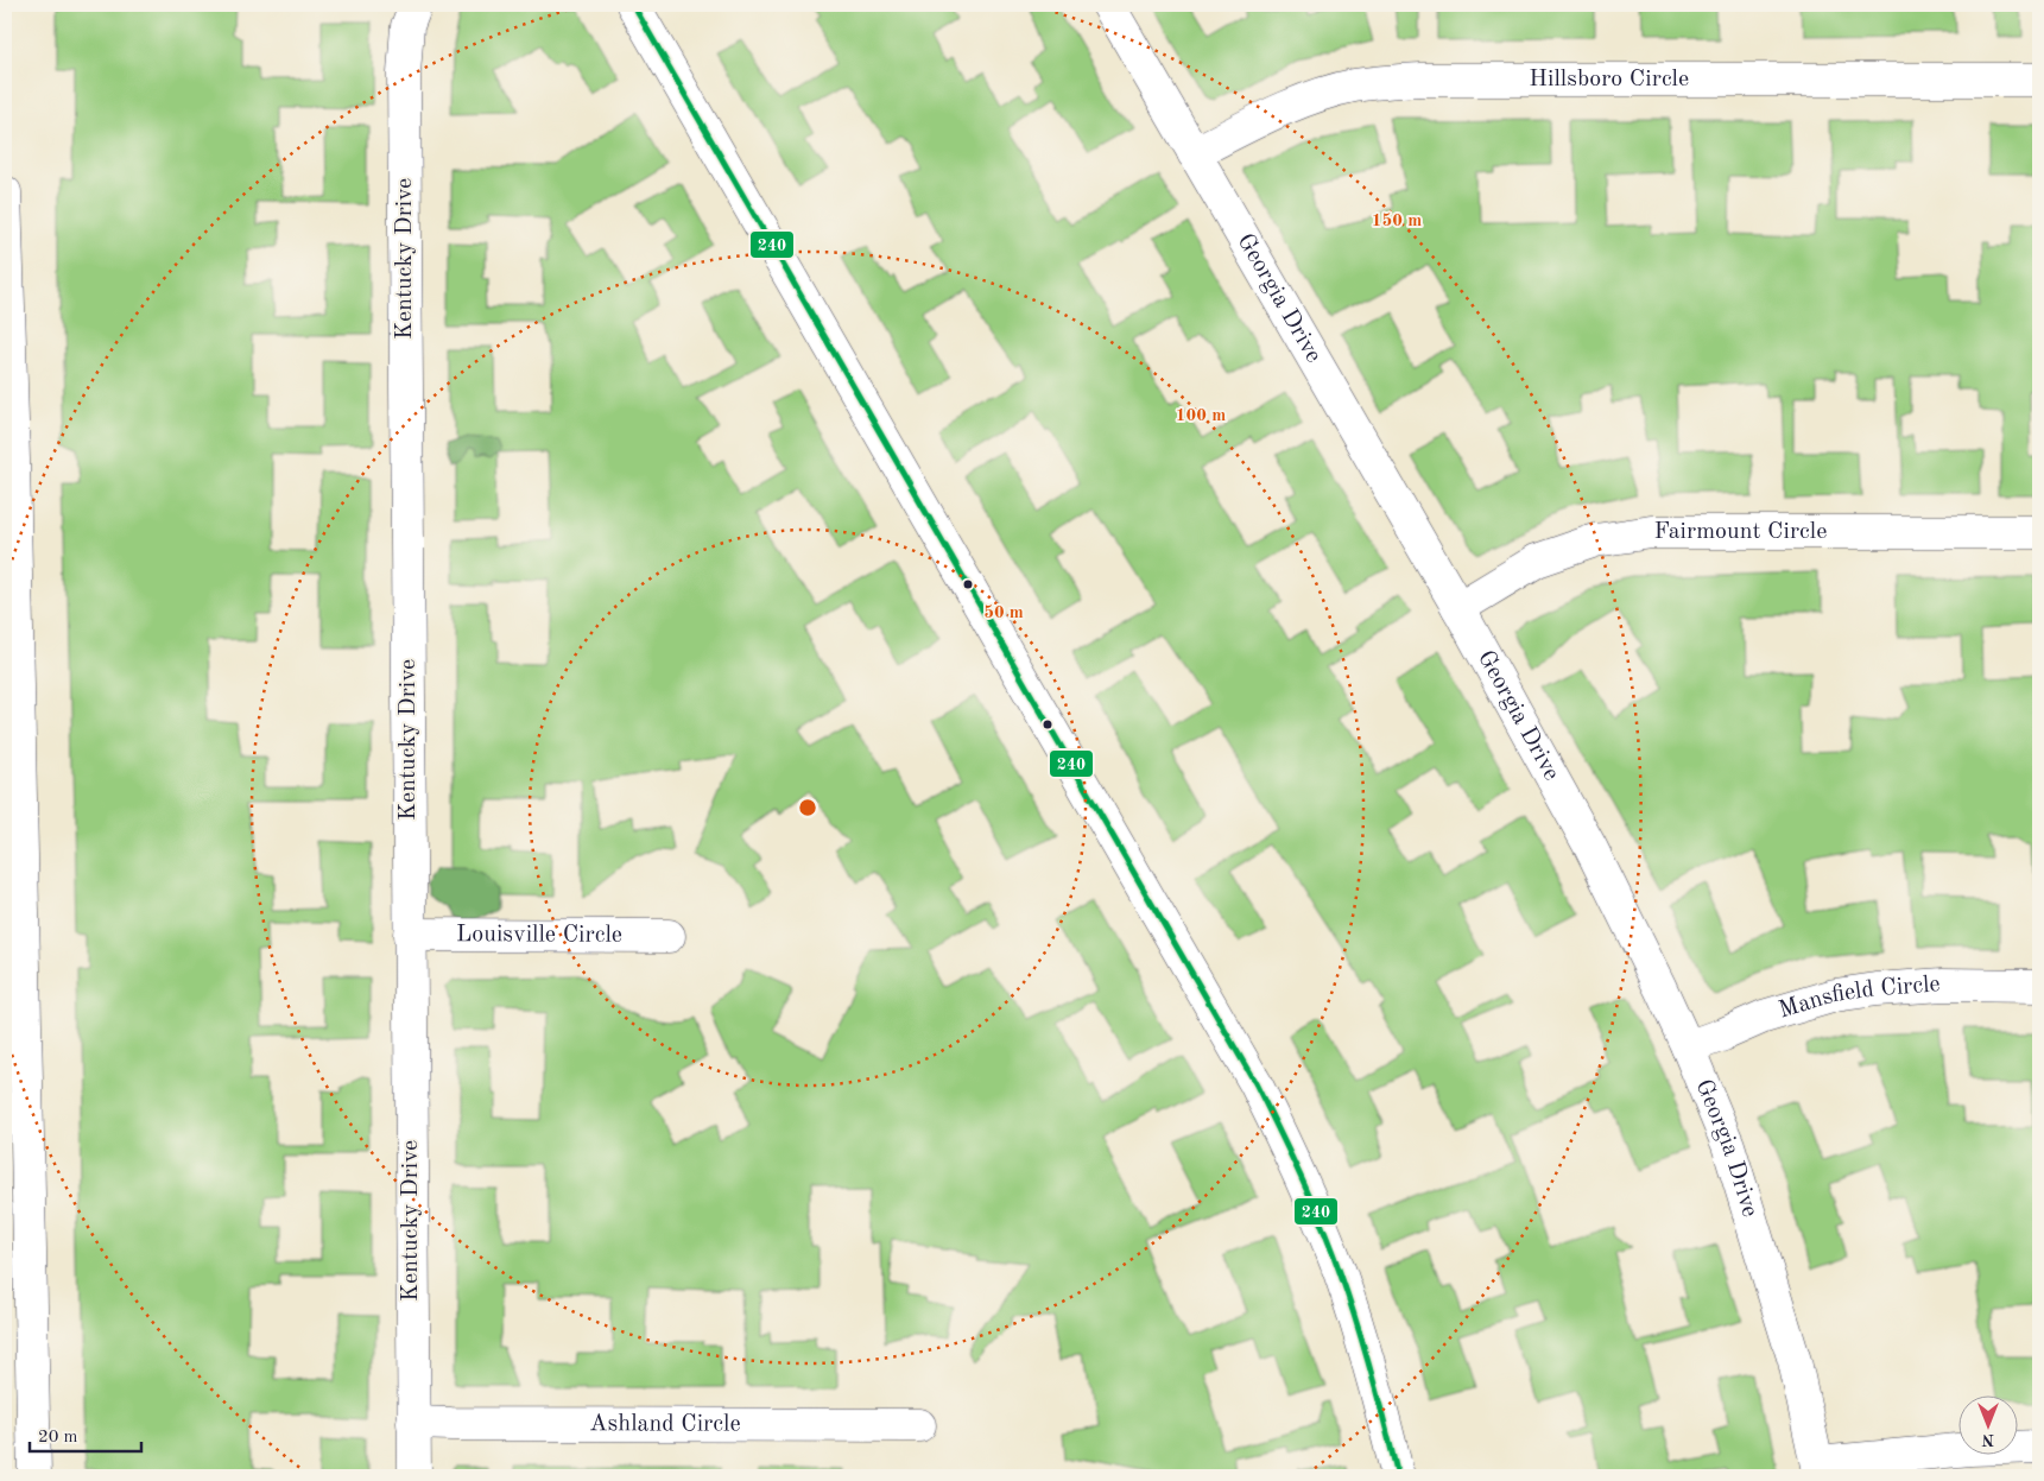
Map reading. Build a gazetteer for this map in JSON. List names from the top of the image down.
{
  "streets": {
    "main road": [
      "Hillsboro Circle",
      "Kentucky Drive",
      "Georgia Drive",
      "Fairmount Circle",
      "Louisville Circle",
      "Mansfield Circle",
      "Ashland Circle"
    ]
  },
  "crossings": [
    ["Hillsboro Circle", "Georgia Drive"],
    ["Kentucky Drive", "Louisville Circle"],
    ["Kentucky Drive", "Ashland Circle"],
    ["Georgia Drive", "Fairmount Circle"],
    ["Georgia Drive", "Mansfield Circle"]
  ],
  "lines": ["transit line 240"],
  "scale_bar": "20 m",
  "north": "bottom",
  "rings": ["150 m", "100 m", "50 m"]
}
